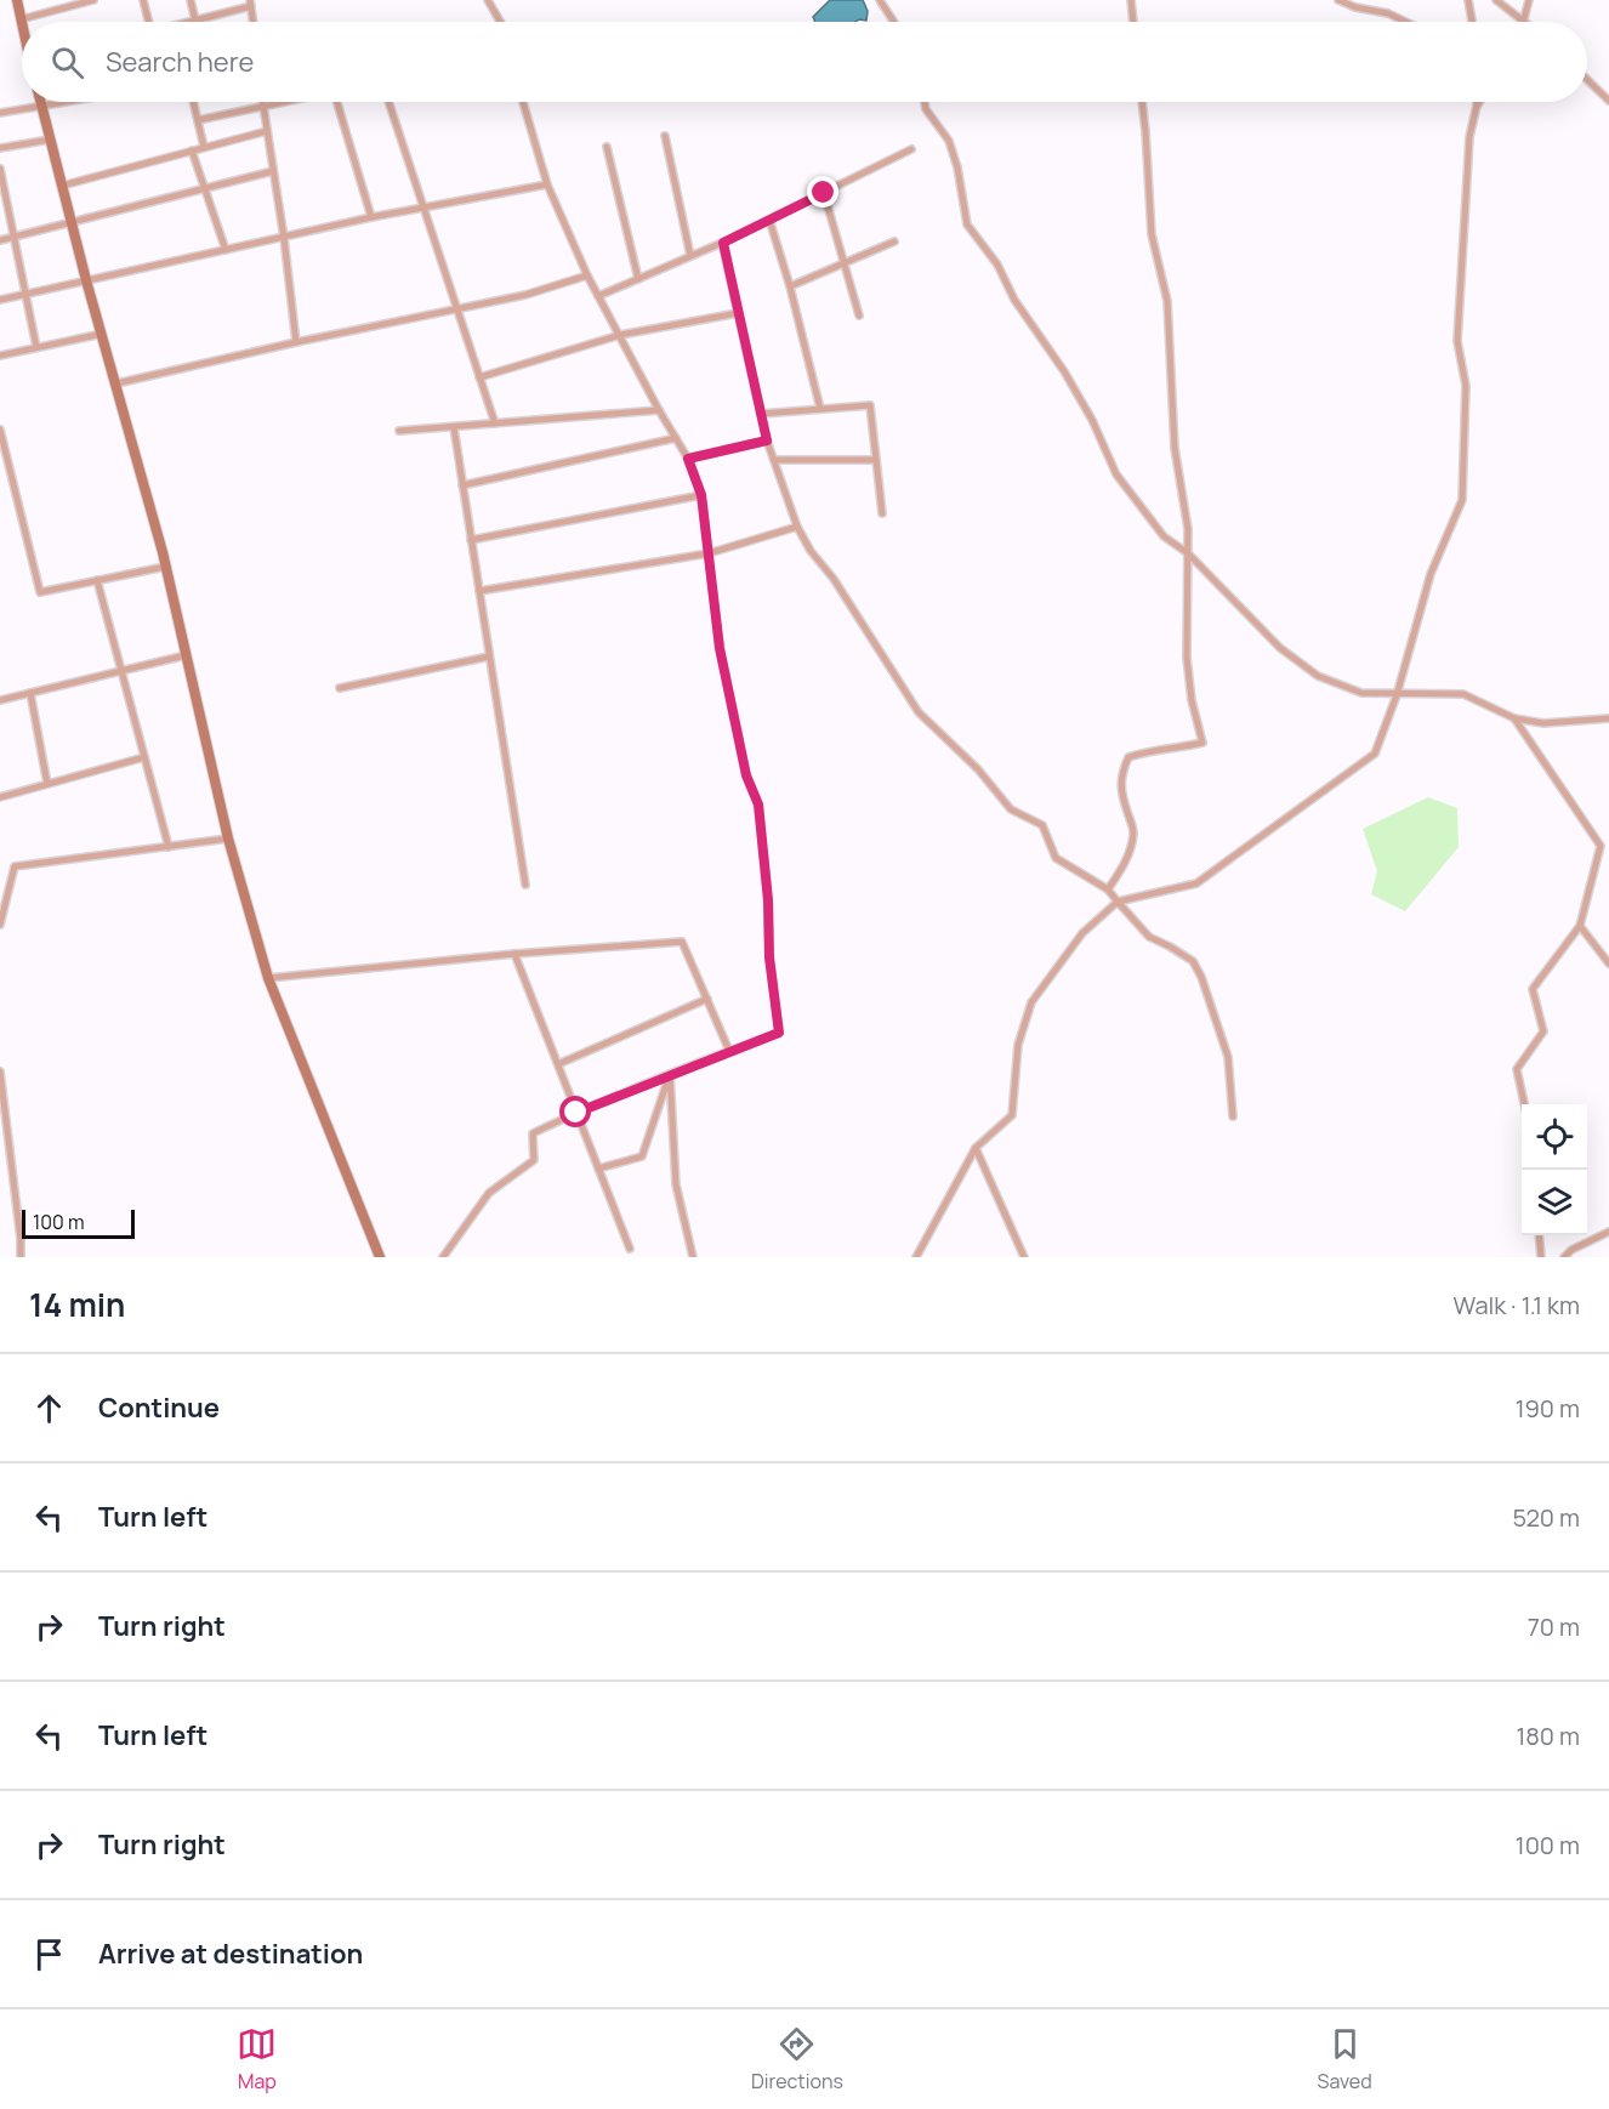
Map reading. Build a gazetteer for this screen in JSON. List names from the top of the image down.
{
  "scale_bar": "100 m",
  "page": {
    "search": "Search here",
    "scale": "100 m",
    "heading": ["14 min", "Walk · 1.1 km"],
    "list": [
      ["Continue", "190 m"],
      ["Turn left", "520 m"],
      ["Turn right", "70 m"],
      ["Turn left", "180 m"],
      ["Turn right", "100 m"],
      "Arrive at destination"
    ],
    "nav": ["Map", "Directions", "Saved"]
  }
}
